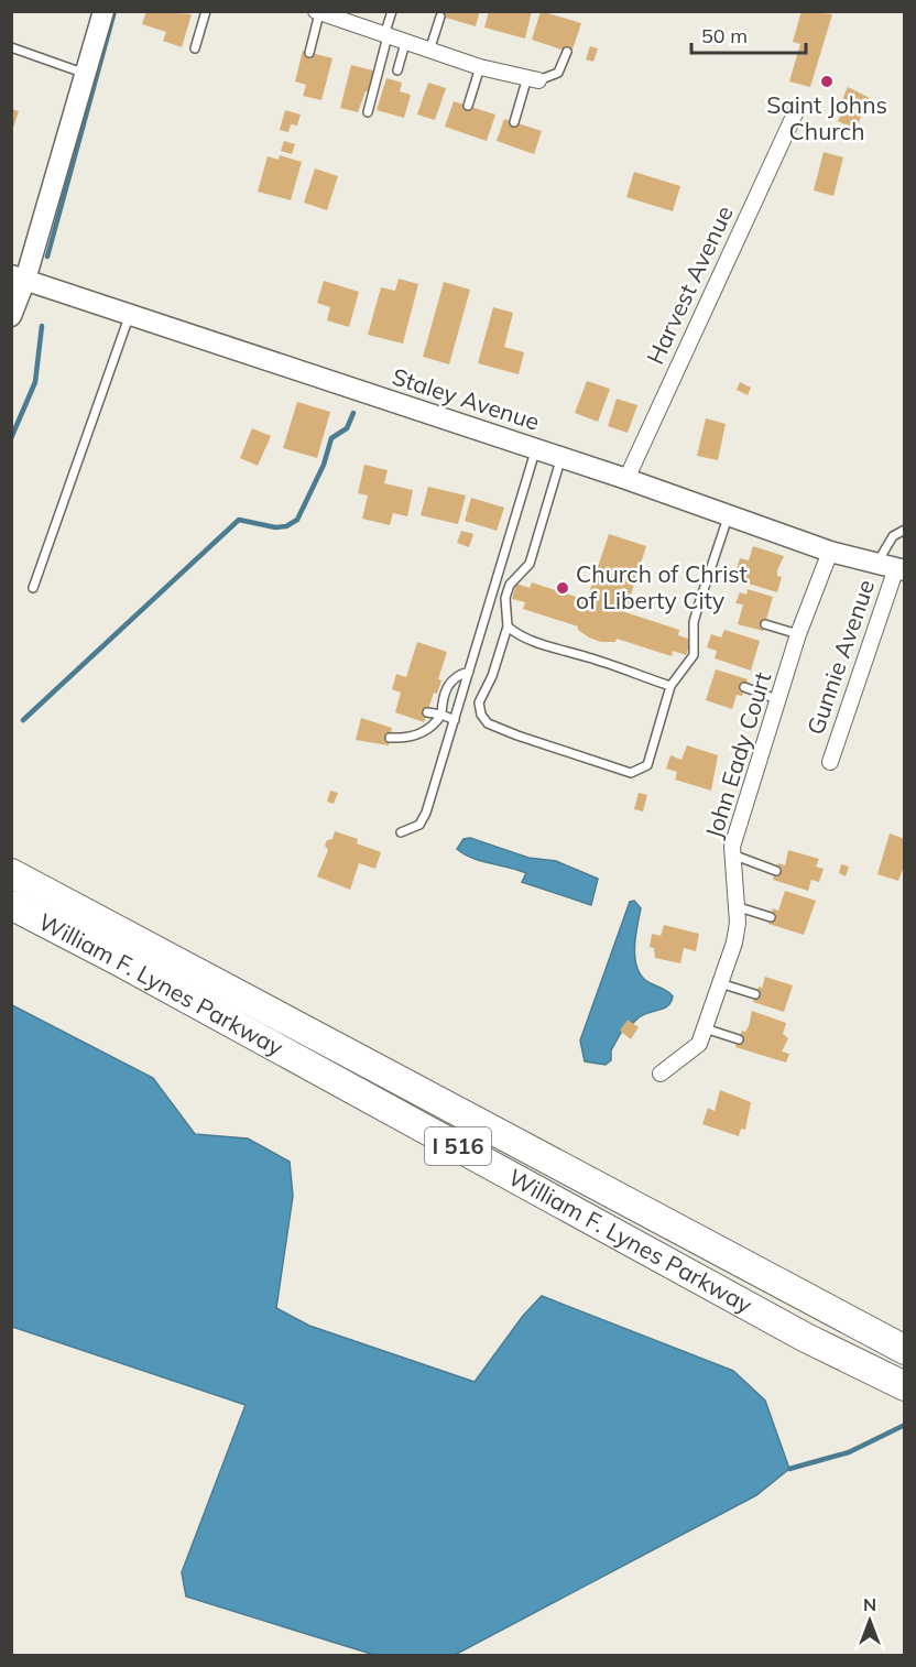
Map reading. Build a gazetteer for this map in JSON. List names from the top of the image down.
{
  "streets": {
    "highway": ["William F. Lynes Parkway", "I 516"],
    "street": [
      "Harvest Avenue",
      "Staley Avenue",
      "Gunnie Avenue",
      "John Eady Court"
    ]
  },
  "crossings": [
    ["Harvest Avenue", "Staley Avenue"],
    ["Staley Avenue", "Gunnie Avenue"],
    ["Staley Avenue", "John Eady Court"]
  ],
  "places": ["Saint Johns Church", "Church of Christ of Liberty City"],
  "scale_bar": "50 m",
  "north": "top"
}
